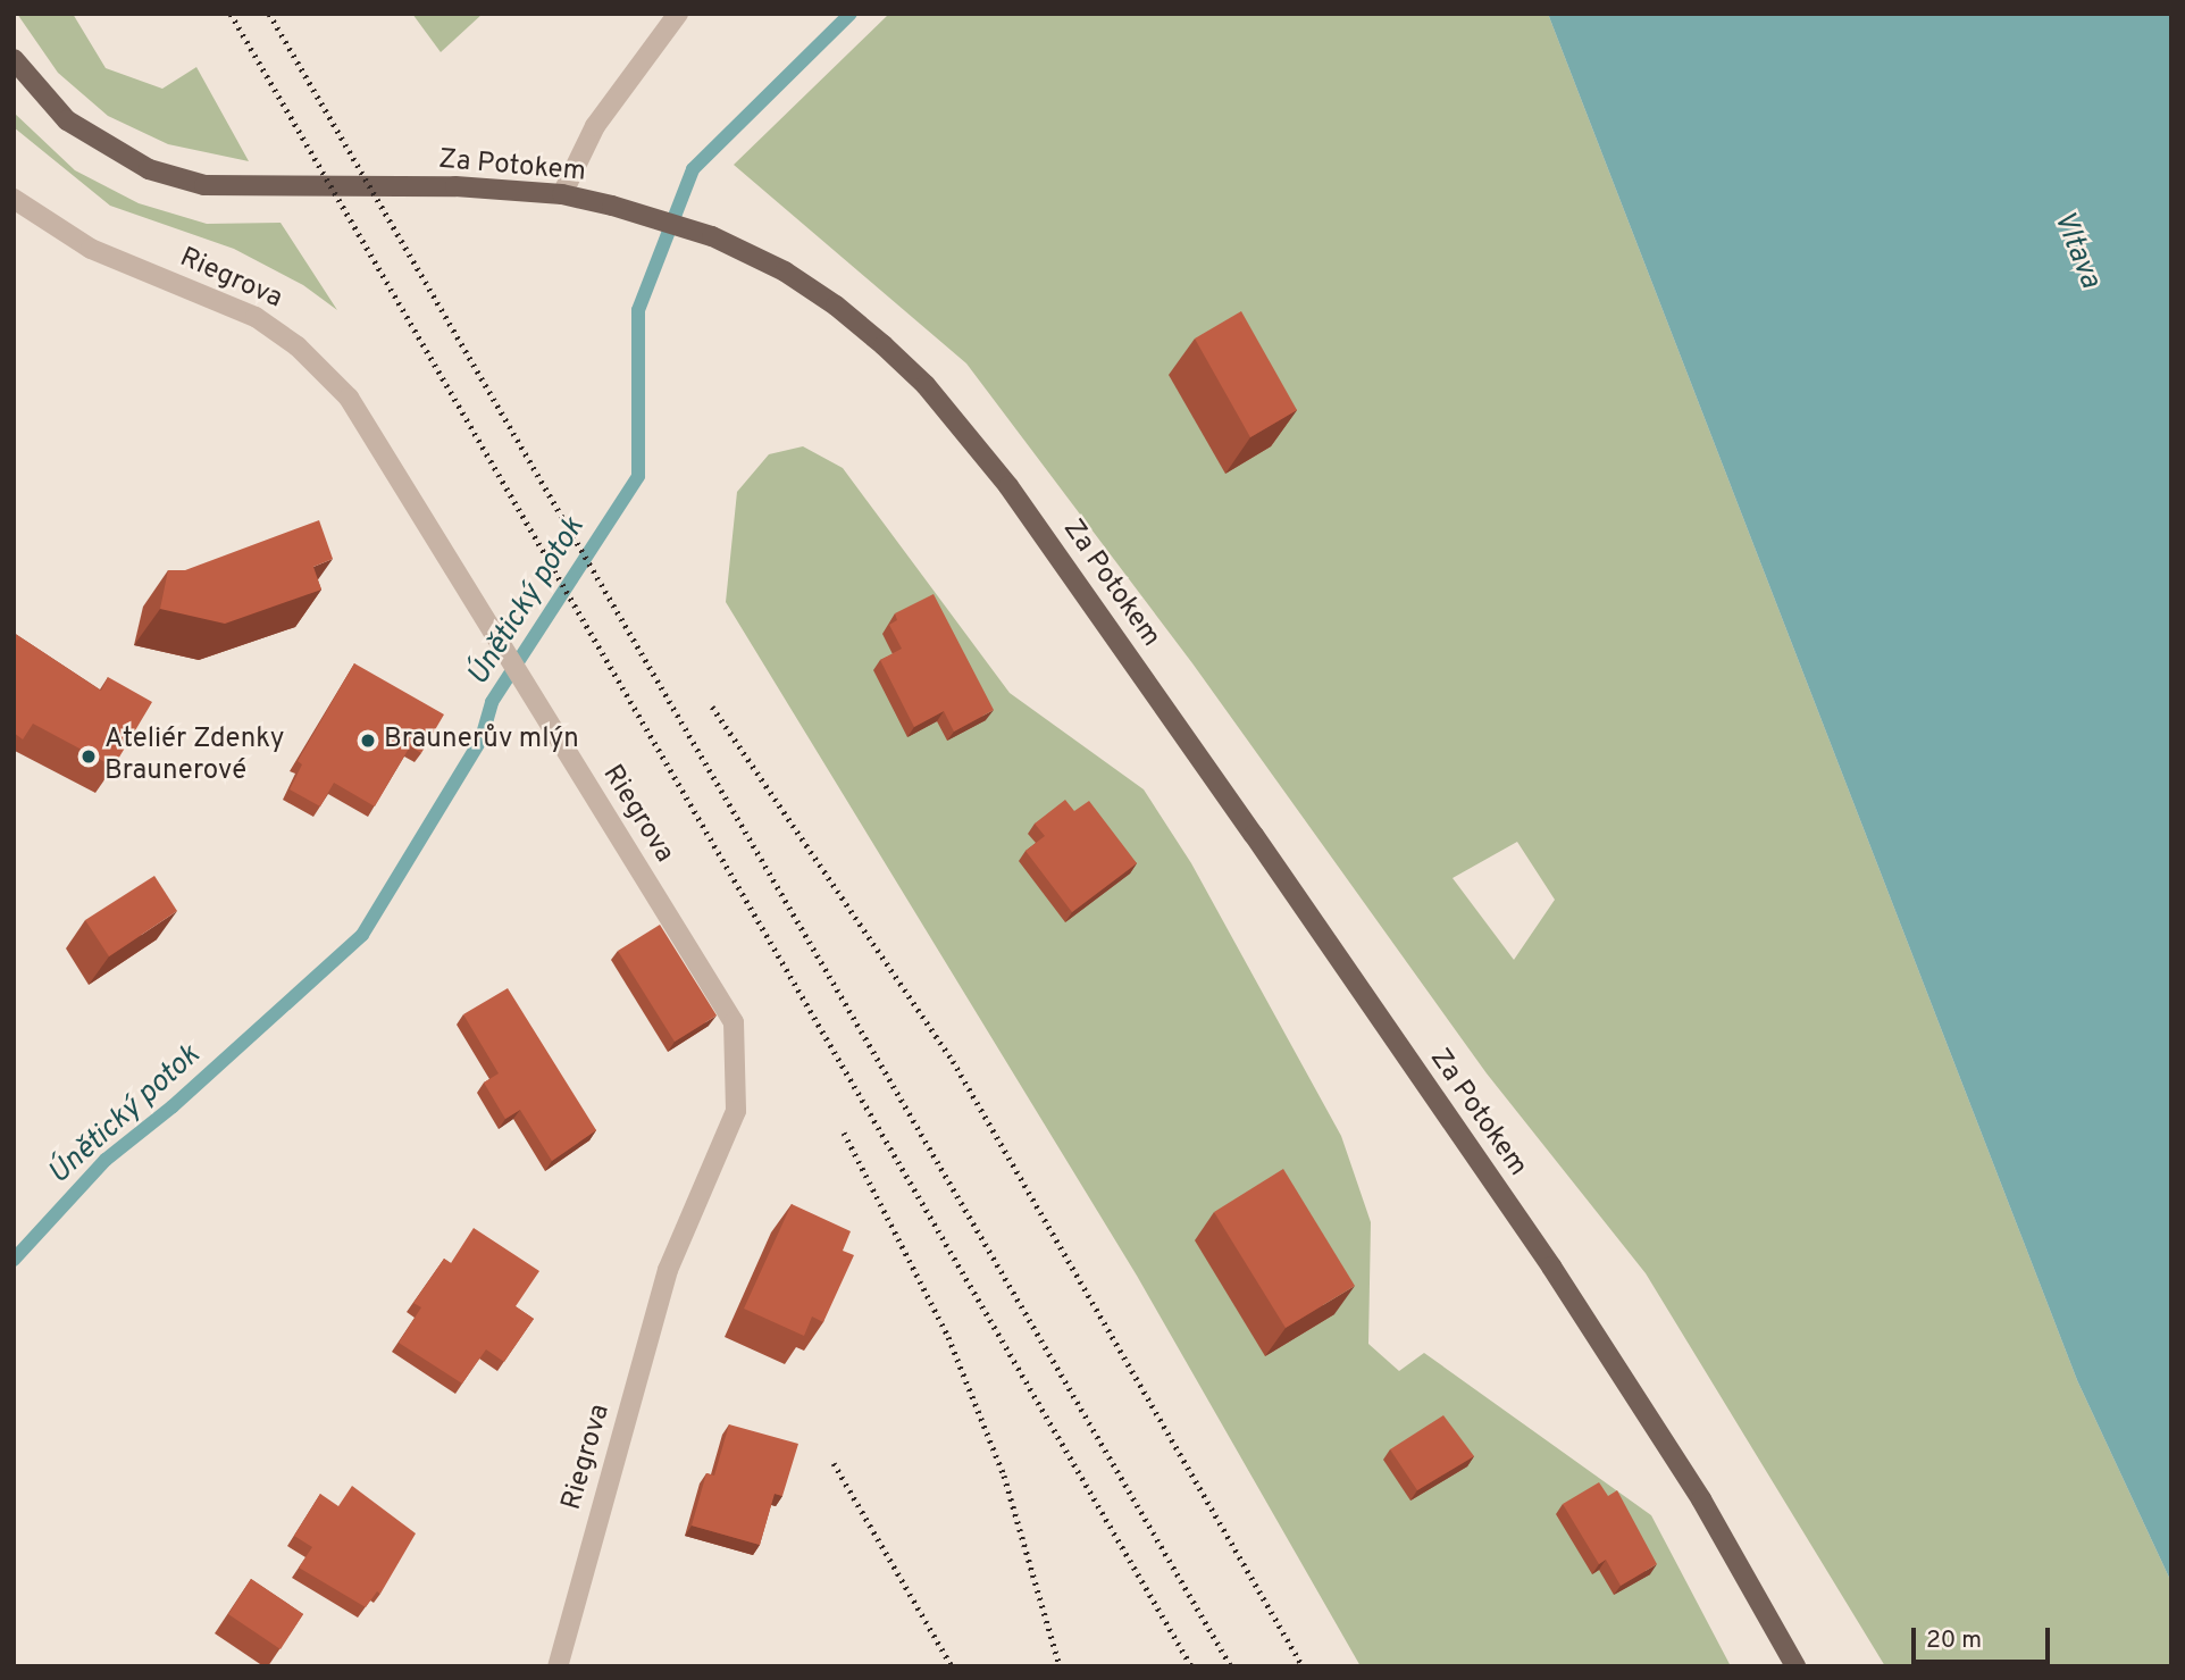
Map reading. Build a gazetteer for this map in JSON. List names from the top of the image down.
{
  "streets": {
    "main road": ["Za Potokem"],
    "street": ["Riegrova"]
  },
  "water": ["Vltava", "Únětický potok"],
  "places": ["Braunerův mlýn", "Ateliér Zdenky Braunerové"],
  "scale_bar": "20 m"
}
